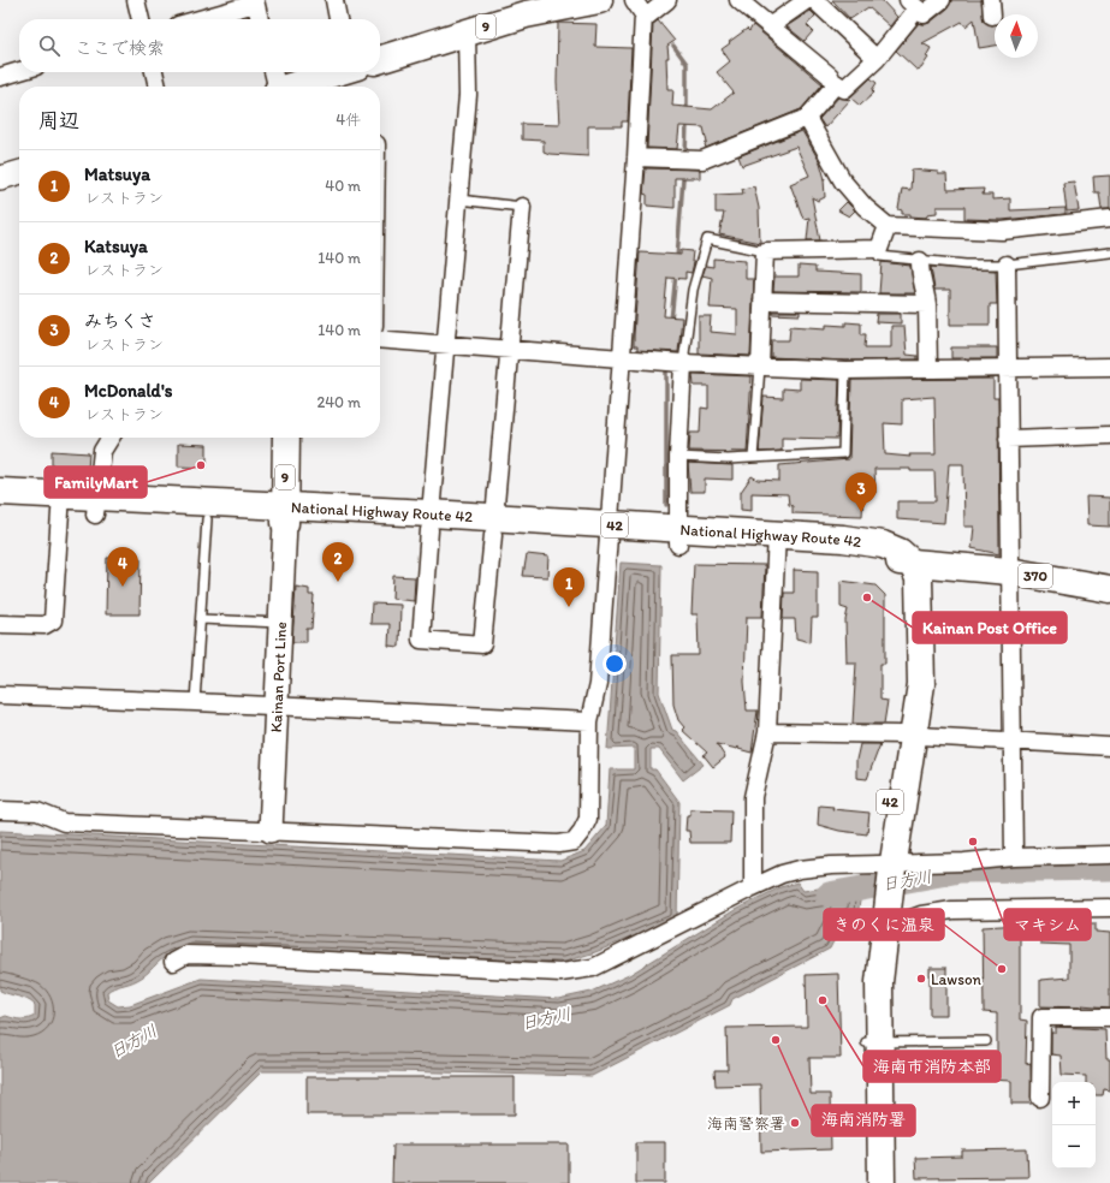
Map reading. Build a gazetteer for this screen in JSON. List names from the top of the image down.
{
  "streets": {
    "main road": [
      "9",
      "National Highway Route 42",
      "42",
      "370",
      "Kainan Port Line"
    ]
  },
  "crossings": [
    ["9", "National Highway Route 42"],
    ["9", "Kainan Port Line"],
    ["National Highway Route 42", "370"],
    ["National Highway Route 42", "Kainan Port Line"]
  ],
  "water": ["日方川"],
  "places": [
    "FamilyMart",
    "Kainan Post Office",
    "マキシム",
    "きのくに温泉",
    "Lawson",
    "海南市消防本部",
    "海南消防署",
    "海南警察署"
  ],
  "north": "top",
  "page": {
    "search": "ここで検索",
    "heading": ["周辺", "4件"],
    "list": [
      {
        "mark": "1",
        "name": "Matsuya",
        "note": "レストラン",
        "value": "40 m"
      },
      {
        "mark": "2",
        "name": "Katsuya",
        "note": "レストラン",
        "value": "140 m"
      },
      {
        "mark": "3",
        "name": "みちくさ",
        "note": "レストラン",
        "value": "140 m"
      },
      {
        "mark": "4",
        "name": "McDonald's",
        "note": "レストラン",
        "value": "240 m"
      }
    ],
    "pins": [
      "3",
      "2",
      "4",
      "1"
    ],
    "map_buttons": ["+", "−"]
  }
}
